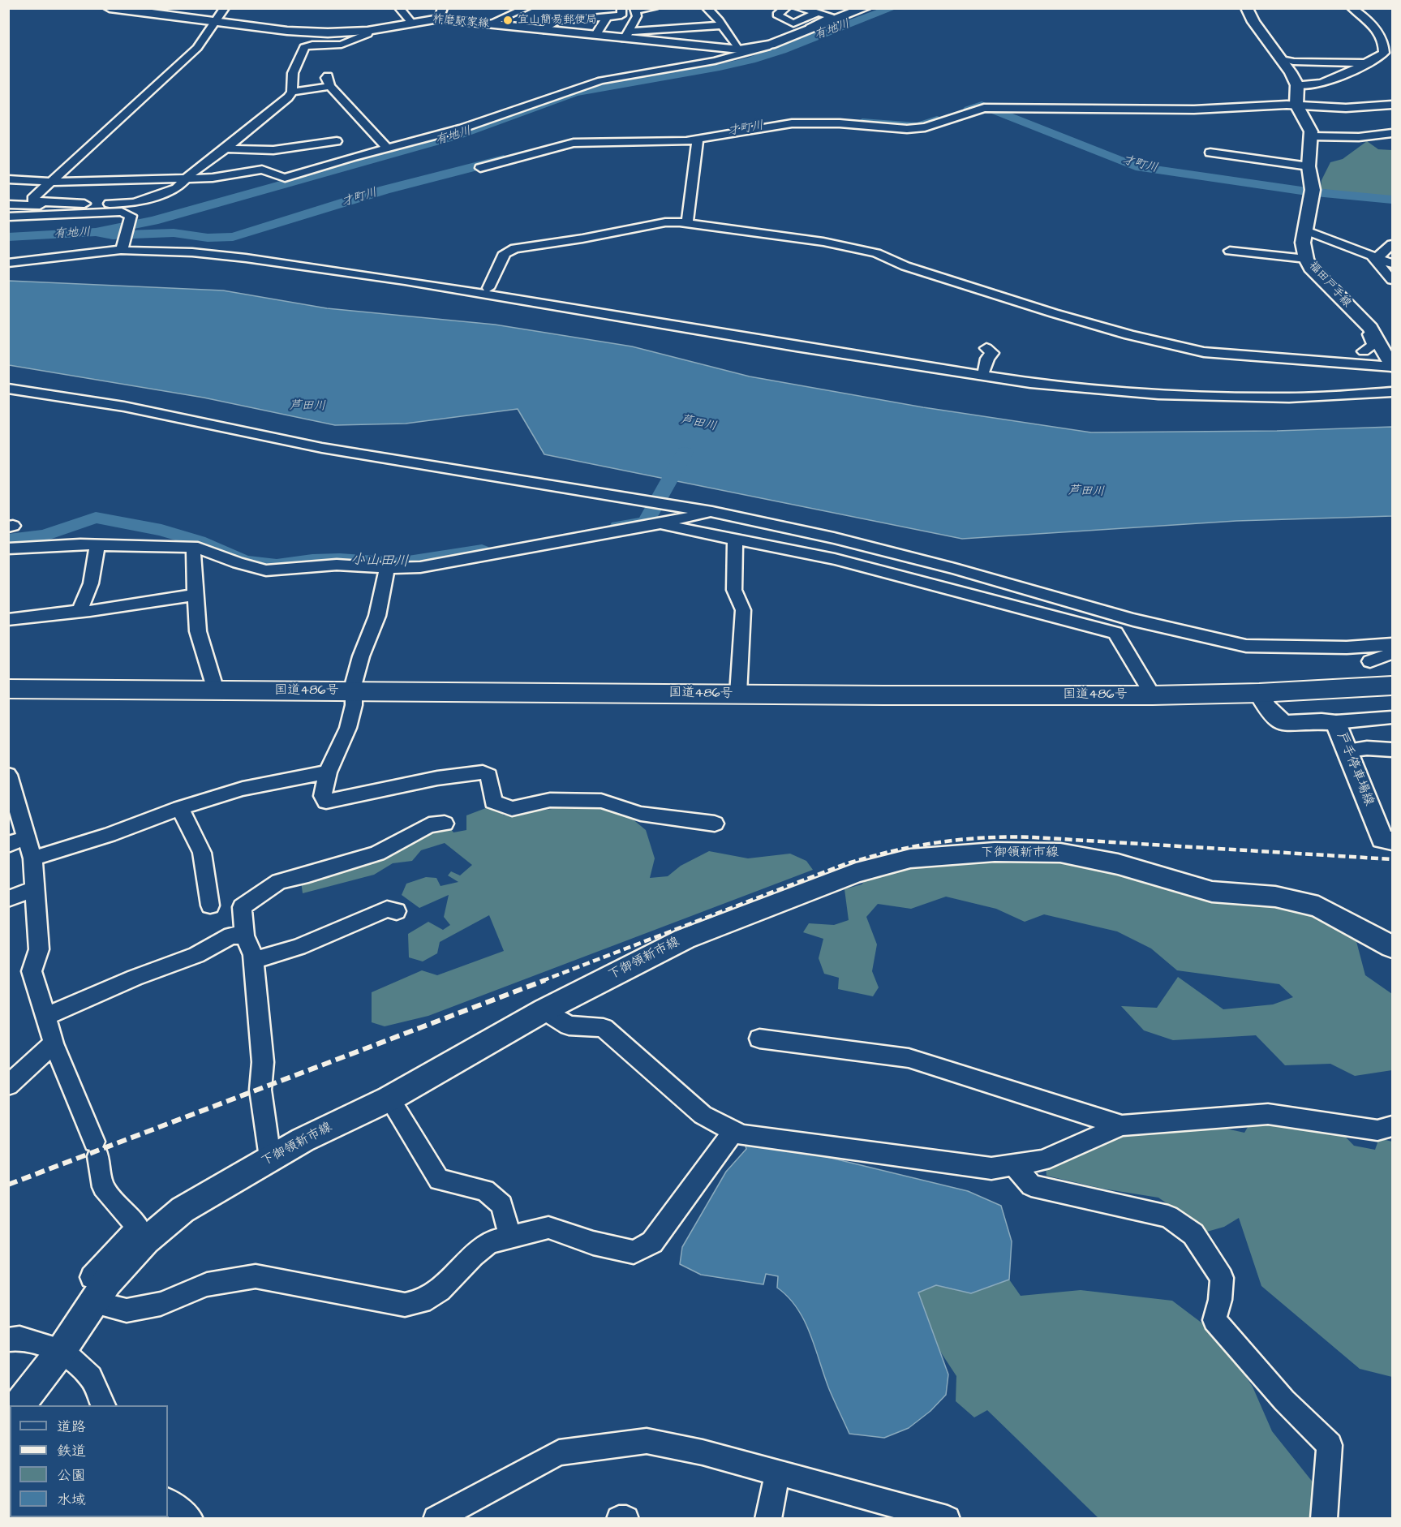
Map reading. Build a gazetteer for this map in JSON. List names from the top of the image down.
{
  "streets": {
    "highway": ["国道486号"],
    "main road": [
      "柞磨駅家線",
      "福田戸手線",
      "戸手停車場線",
      "下御領新市線"
    ]
  },
  "crossings": [
    ["国道486号", "戸手停車場線"]
  ],
  "water": [
    "有地川",
    "才町川",
    "芦田川",
    "小山田川"
  ],
  "places": ["宜山簡易郵便局"],
  "legend": [
    "道路",
    "鉄道",
    "公園",
    "水域"
  ]
}
